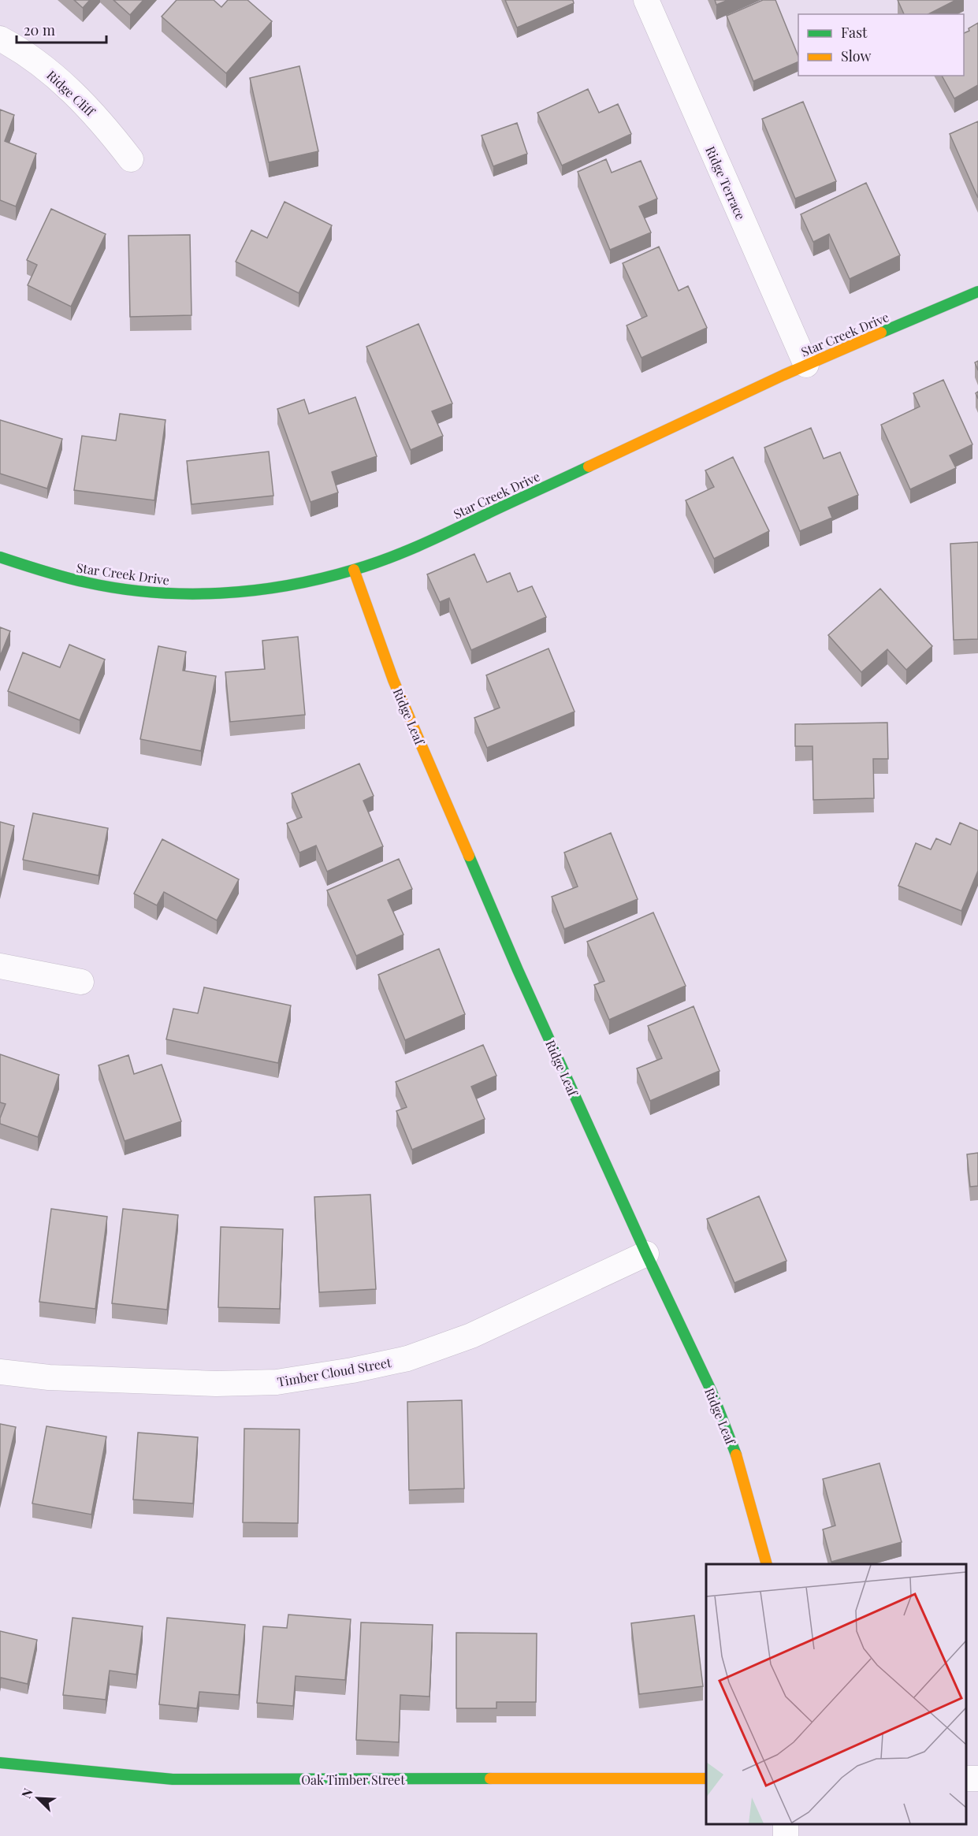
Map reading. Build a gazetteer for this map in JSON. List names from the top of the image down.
{
  "streets": {
    "street": [
      "Ridge Cliff",
      "Ridge Terrace",
      "Star Creek Drive",
      "Ridge Leaf",
      "Timber Cloud Street",
      "Oak Timber Street"
    ]
  },
  "crossings": [
    ["Ridge Terrace", "Star Creek Drive"],
    ["Star Creek Drive", "Ridge Leaf"],
    ["Ridge Leaf", "Timber Cloud Street"]
  ],
  "legend": ["Fast", "Slow"],
  "scale_bar": "20 m",
  "north": "top left"
}
